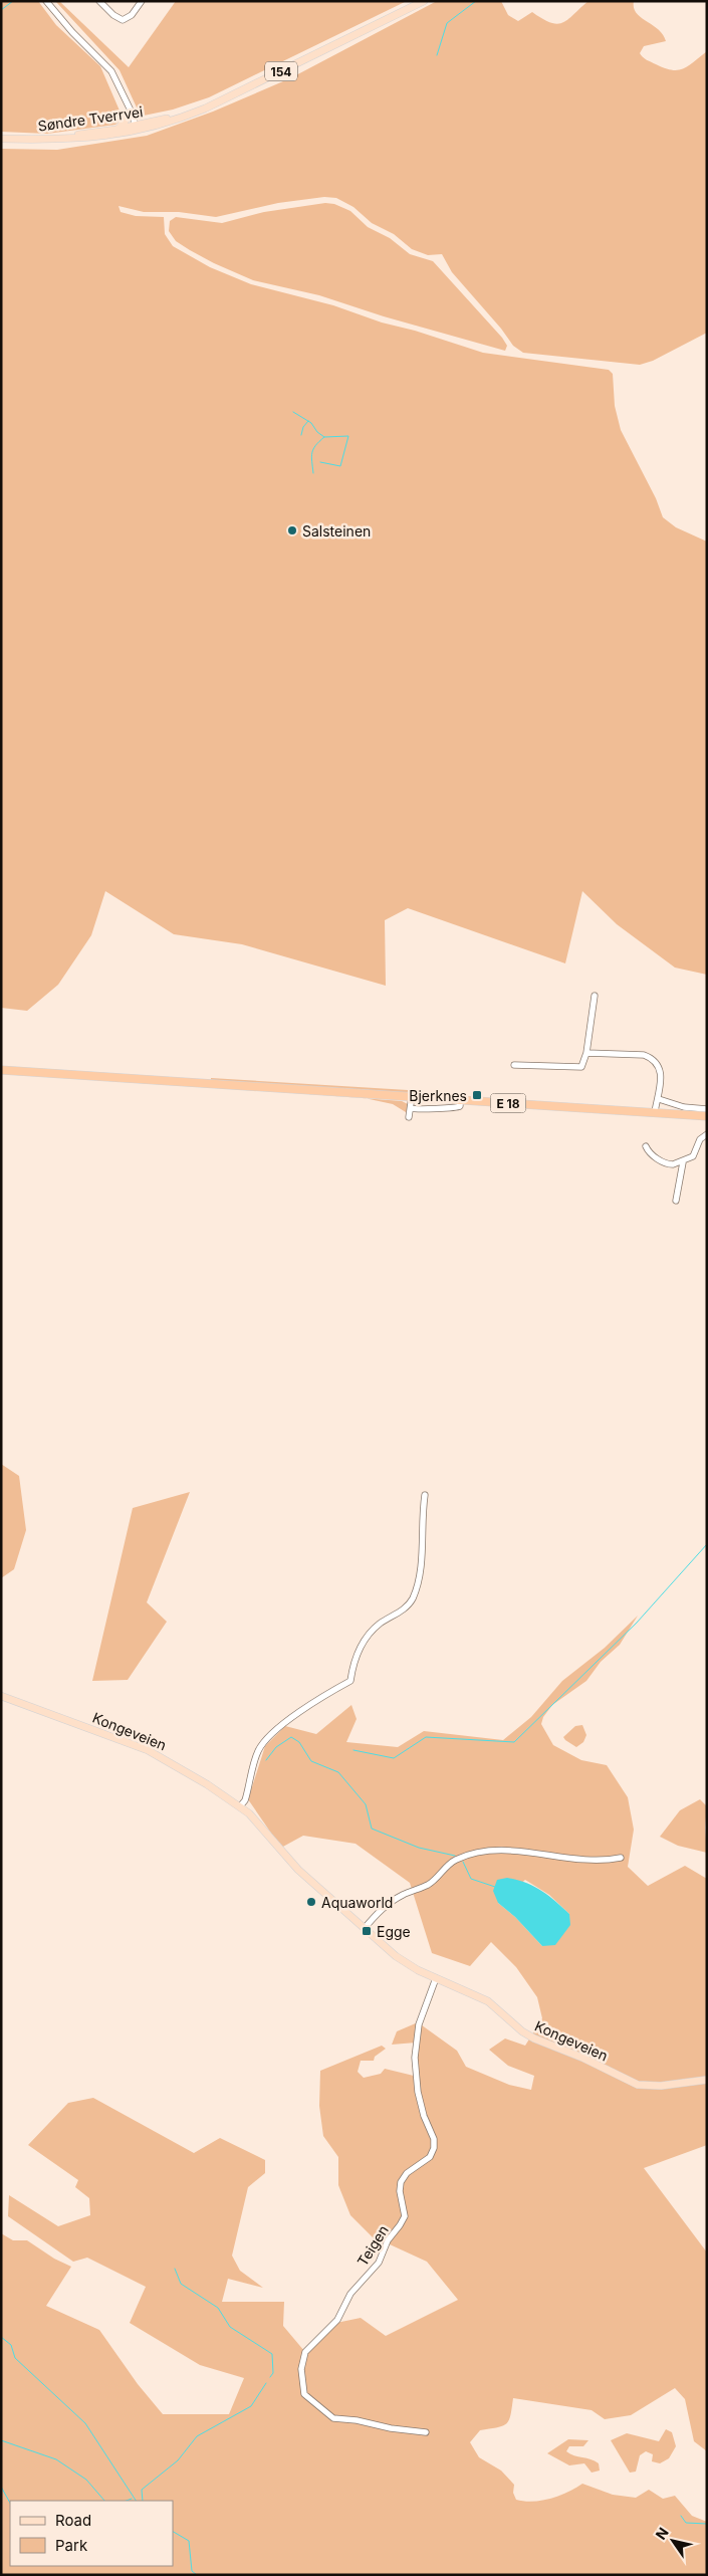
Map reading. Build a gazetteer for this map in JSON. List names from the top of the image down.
{
  "streets": {
    "highway": ["E 18"],
    "main road": ["154", "Søndre Tverrvei", "Kongeveien"],
    "street": ["Teigen"]
  },
  "crossings": [
    ["Kongeveien", "Teigen"]
  ],
  "places": {
    "other": ["Salsteinen", "Aquaworld"],
    "transit": ["Bjerknes", "Egge"]
  },
  "legend": ["Road", "Park"],
  "north": "top left"
}
